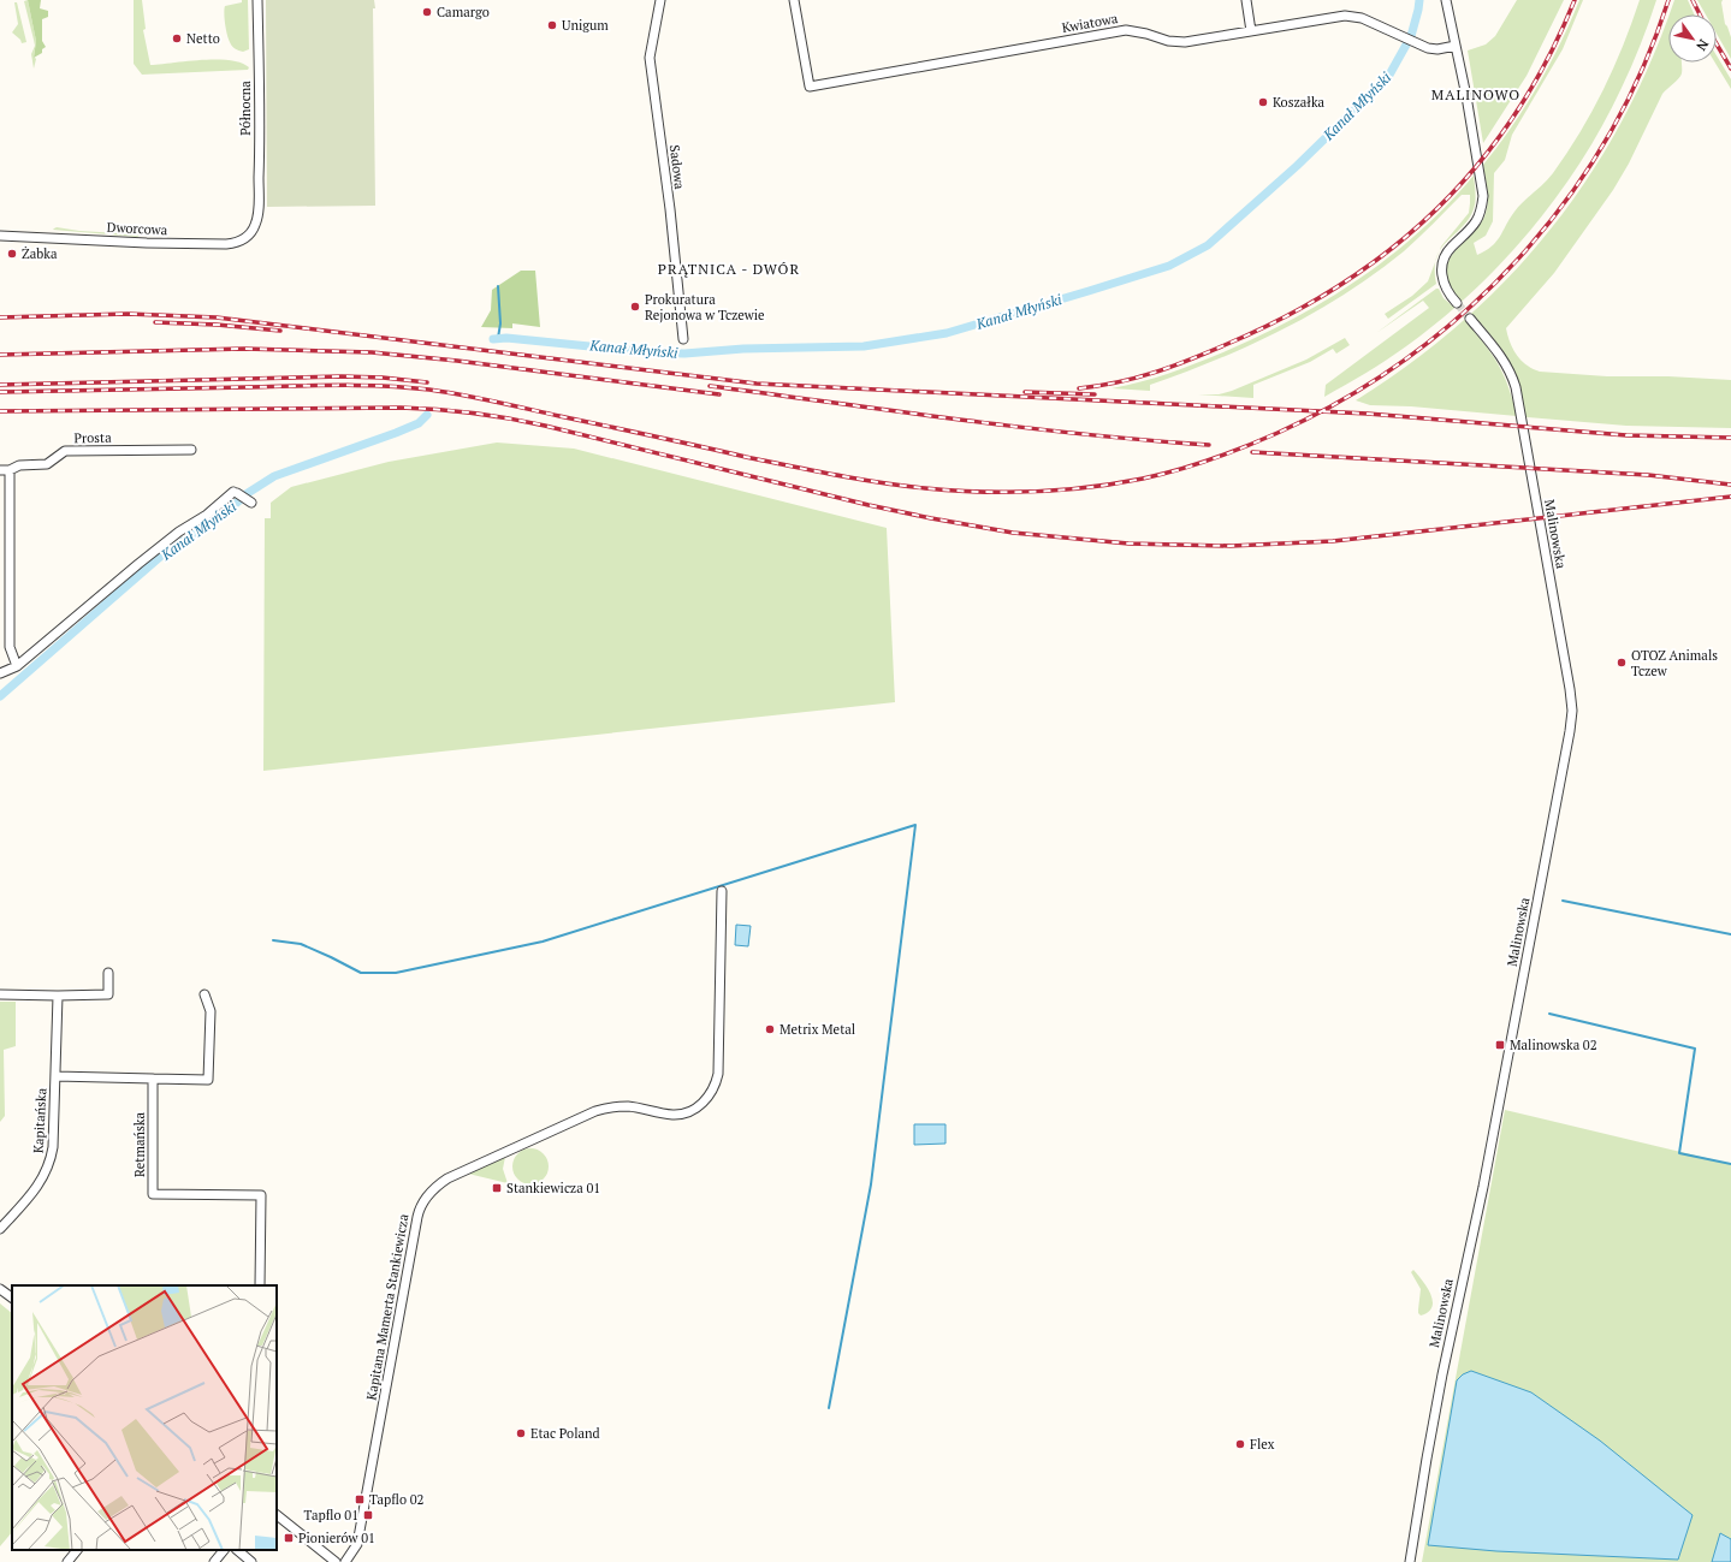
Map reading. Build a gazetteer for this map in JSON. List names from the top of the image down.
{
  "streets": {
    "street": [
      "Kwiatowa",
      "Północna",
      "Sadowa",
      "Dworcowa",
      "Prosta",
      "Malinowska",
      "Kapitańska",
      "Retmańska",
      "Kapitana Mamerta Stankiewicza"
    ]
  },
  "crossings": [
    ["Północna", "Dworcowa"]
  ],
  "districts": ["MALINOWO", "PRĄTNICA - DWÓR"],
  "water": ["Kanał Młyński"],
  "places": {
    "other": [
      "Camargo",
      "Unigum",
      "Netto",
      "Koszałka",
      "Żabka",
      "Prokuratura Rejonowa w Tczewie",
      "OTOZ Animals Tczew",
      "Metrix Metal",
      "Etac Poland",
      "Flex"
    ],
    "transit": [
      "Malinowska 02",
      "Stankiewicza 01",
      "Tapflo 02",
      "Tapflo 01",
      "Pionierów 01"
    ]
  },
  "north": "bottom right"
}
